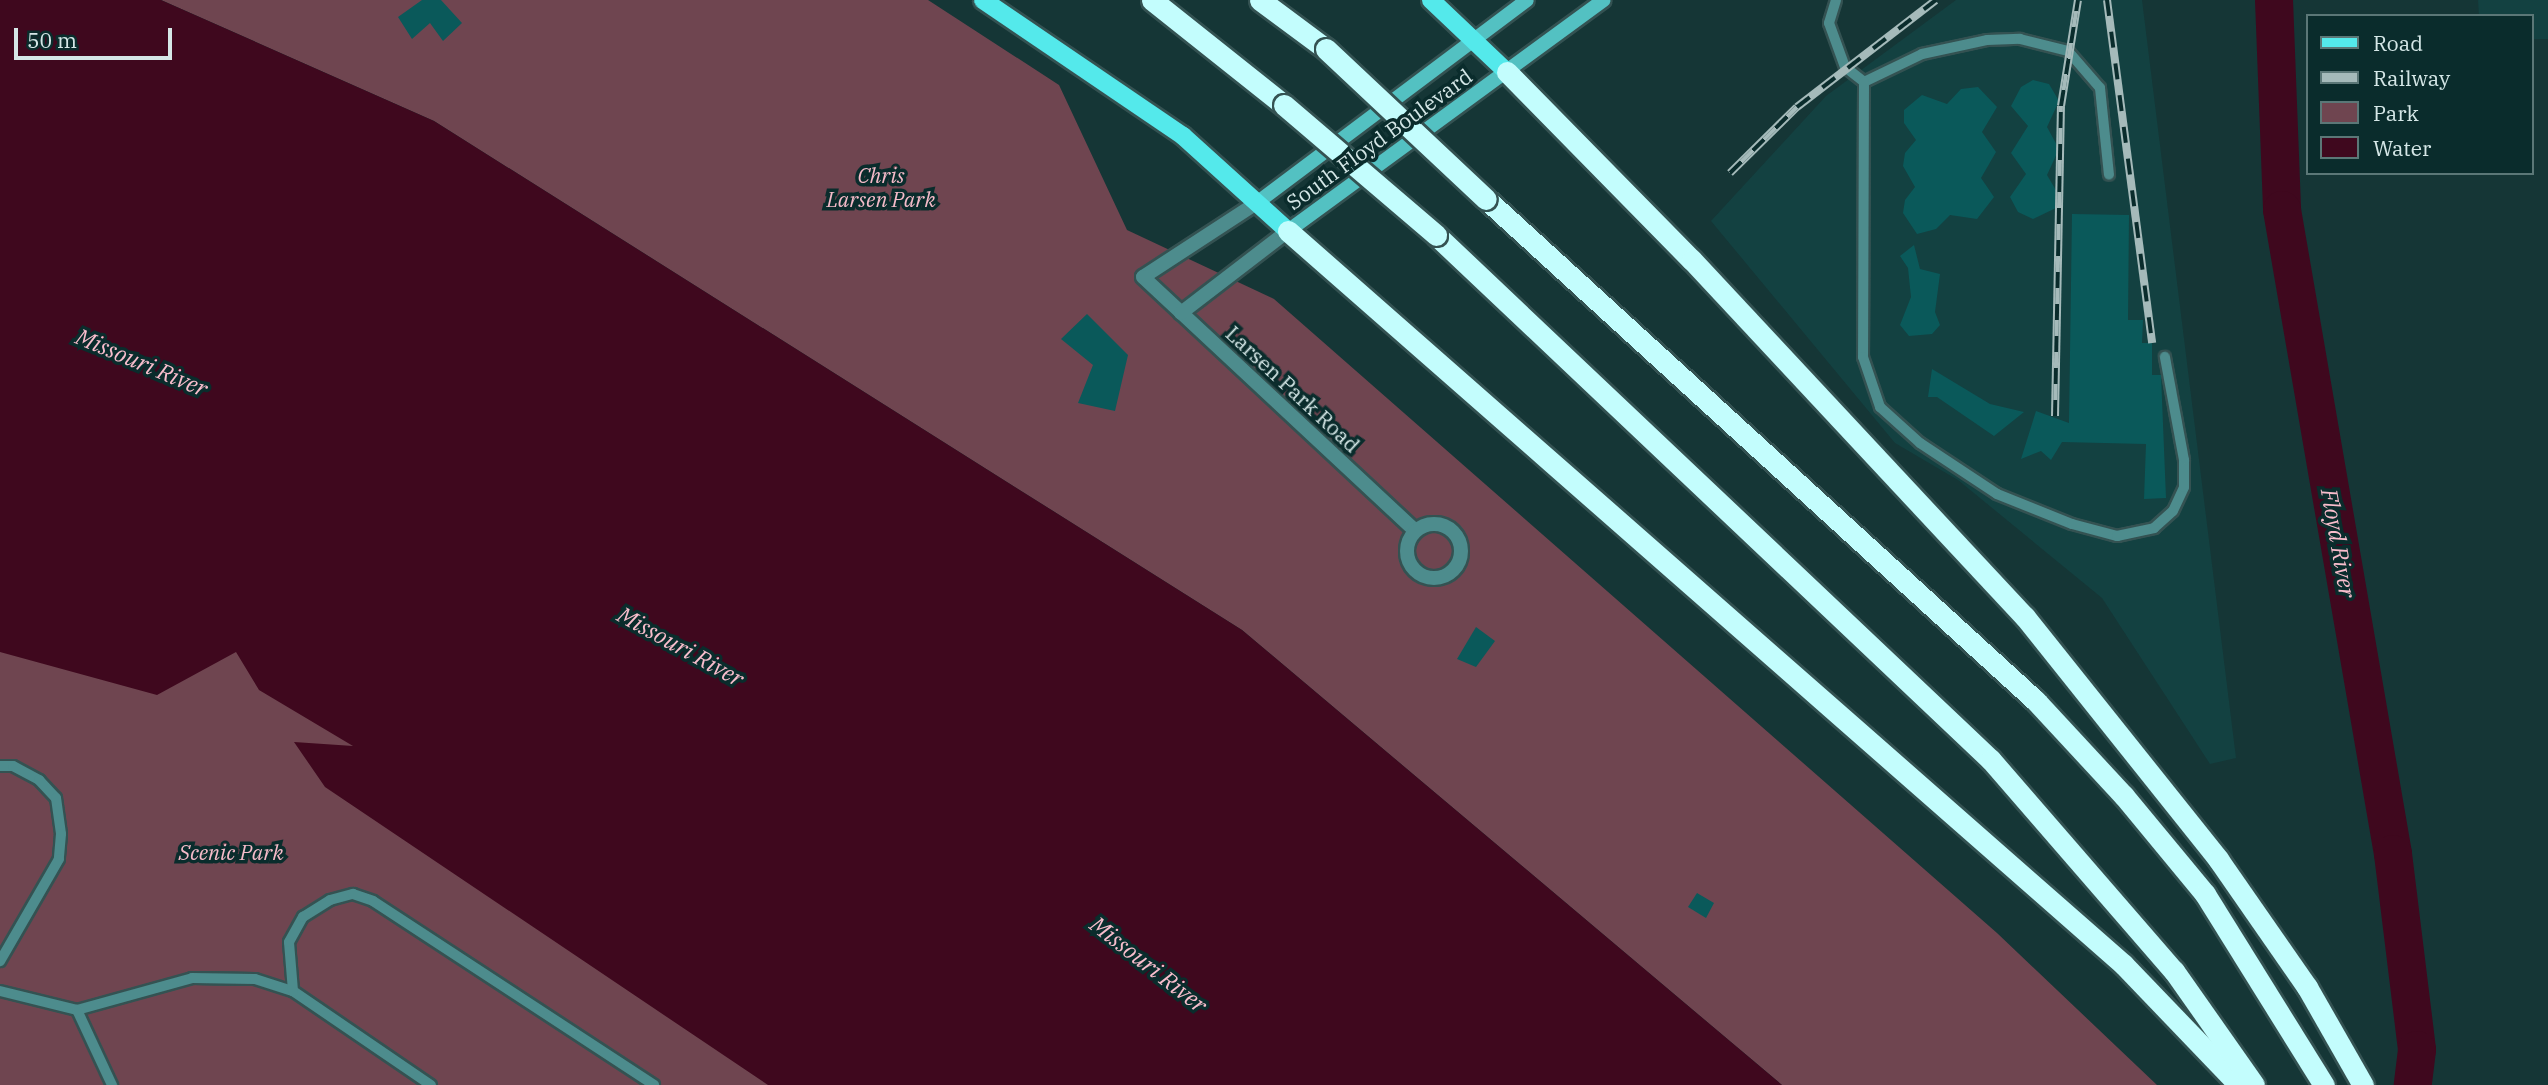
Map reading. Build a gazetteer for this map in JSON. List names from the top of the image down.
{
  "streets": {
    "main road": ["South Floyd Boulevard"],
    "street": ["Larsen Park Road"]
  },
  "crossings": [
    ["South Floyd Boulevard", "Larsen Park Road"]
  ],
  "water": ["Missouri River", "Floyd River"],
  "parks": ["Chris Larsen Park", "Scenic Park"],
  "legend": [
    "Road",
    "Railway",
    "Park",
    "Water"
  ],
  "scale_bar": "50 m"
}
